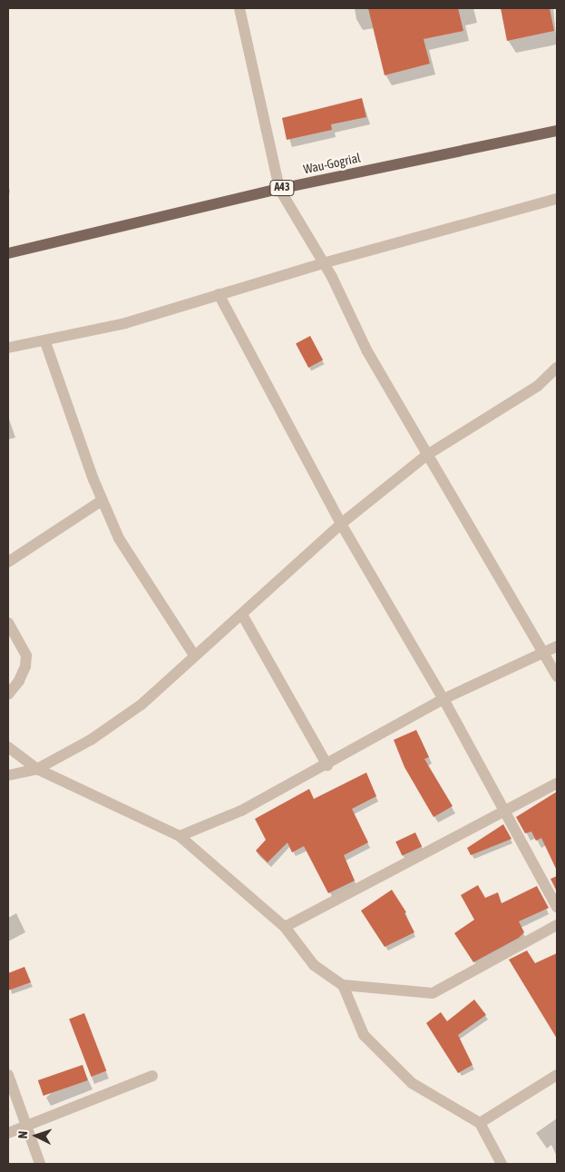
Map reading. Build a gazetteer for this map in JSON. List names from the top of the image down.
{
  "streets": {
    "main road": ["Wau-Gogrial", "A43"]
  },
  "north": "left"
}
